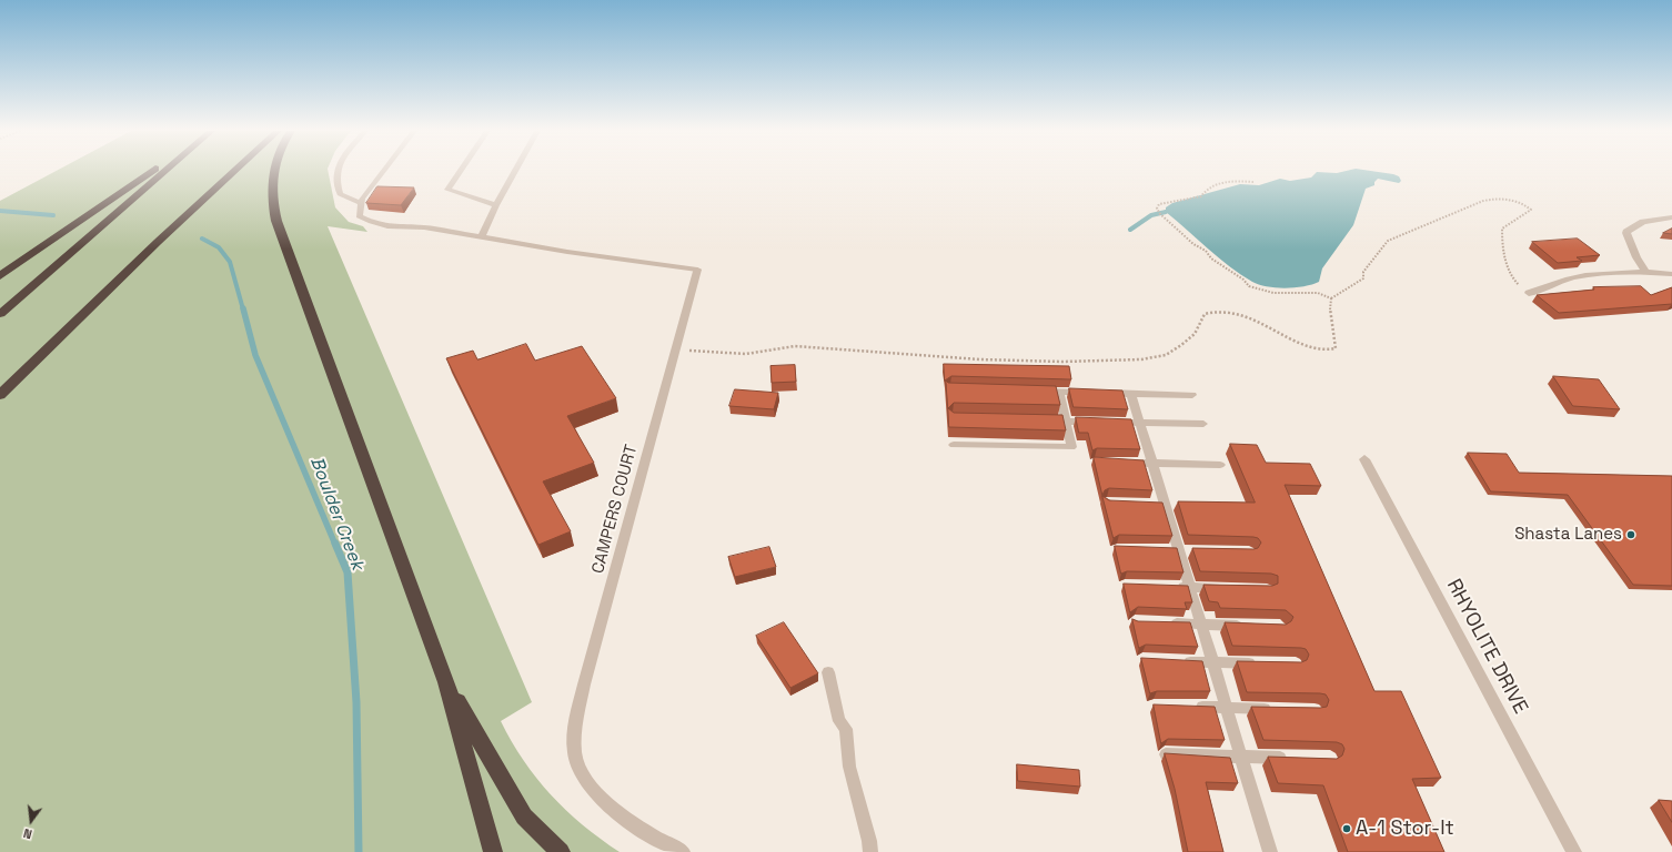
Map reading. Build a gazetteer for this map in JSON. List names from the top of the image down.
{
  "streets": {
    "street": ["CAMPERS COURT", "RHYOLITE DRIVE"]
  },
  "water": ["Boulder Creek"],
  "places": ["Shasta Lanes", "A-1 Stor-It"],
  "north": "bottom"
}
